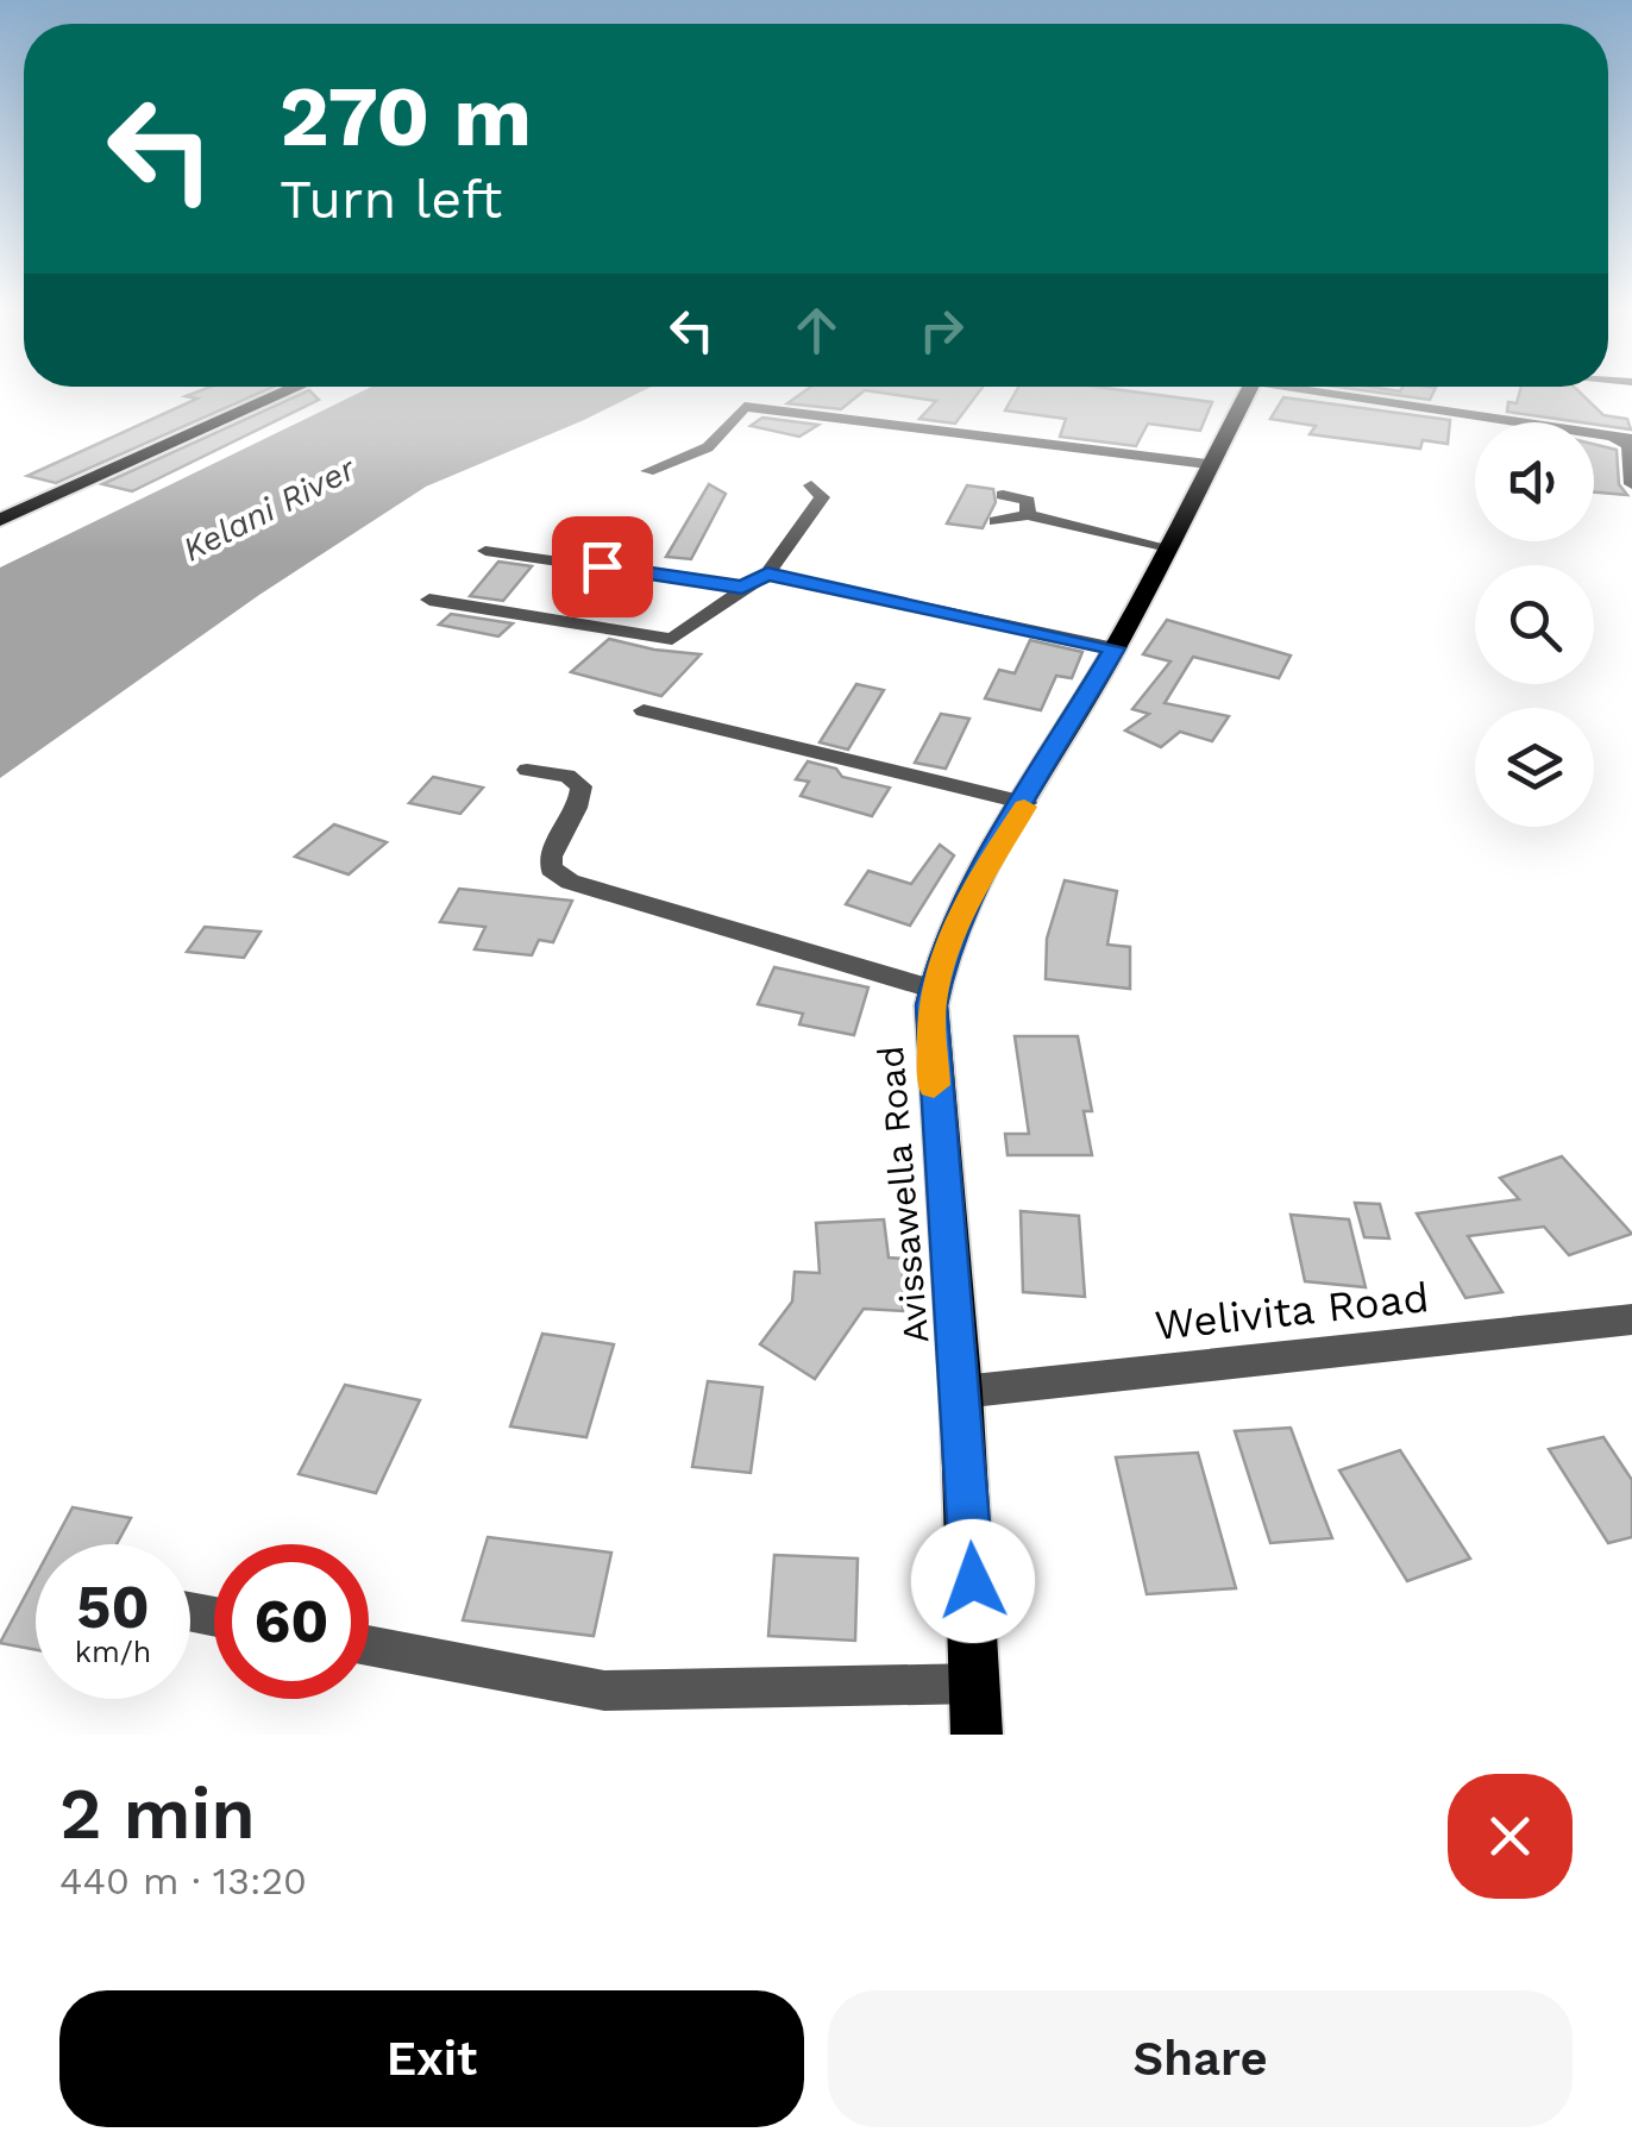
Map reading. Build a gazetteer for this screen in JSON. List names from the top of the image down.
{
  "streets": {
    "main road": ["Avissawella Road"],
    "street": ["Welivita Road"]
  },
  "crossings": [
    ["Avissawella Road", "Welivita Road"]
  ],
  "water": ["Kelani River"],
  "page": {
    "turn": ["270 m", "Turn left"],
    "speed": "50 km/h",
    "limit": "60",
    "heading": ["2 min", "440 m · 13:20"],
    "buttons": ["Exit", "Share"]
  }
}
